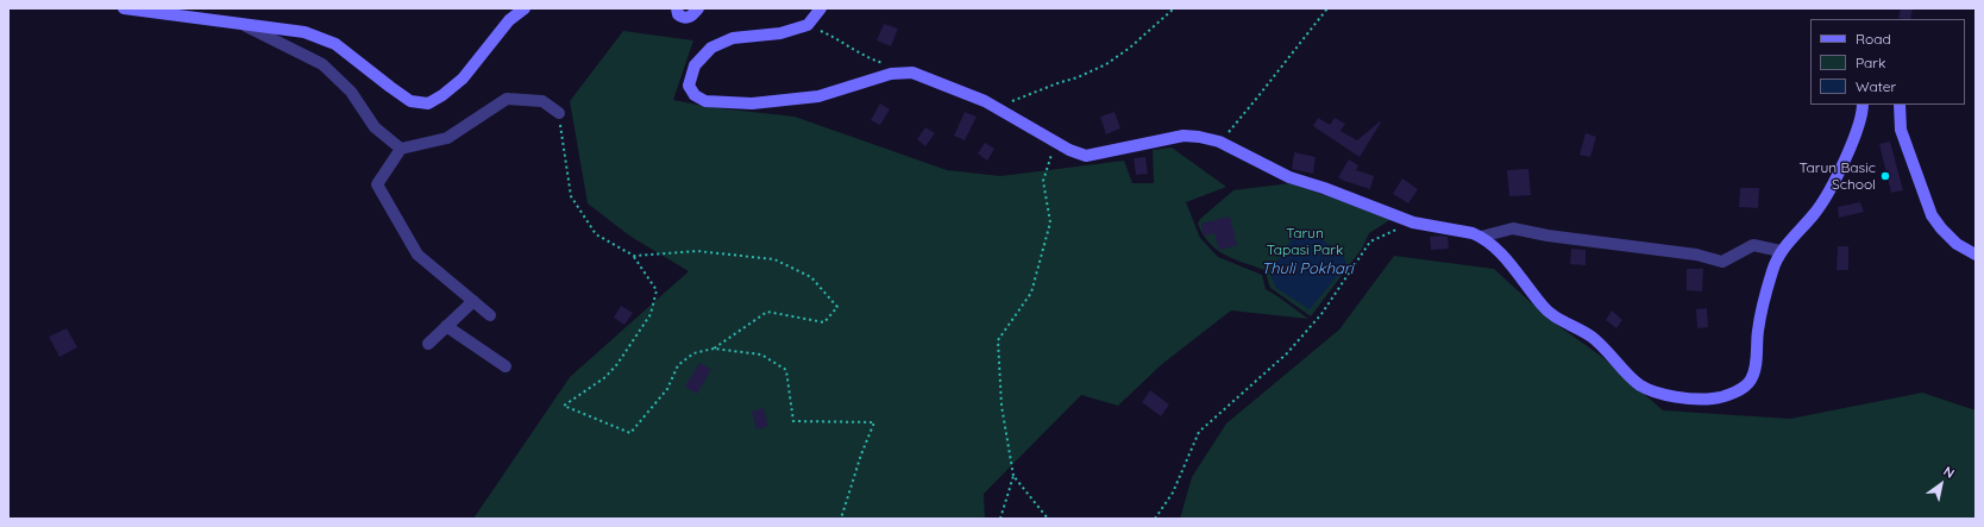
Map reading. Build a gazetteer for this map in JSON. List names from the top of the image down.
{
  "water": ["Thuli Pokhari"],
  "parks": ["Tarun Tapasi Park"],
  "places": ["Tarun Basic School"],
  "legend": ["Road", "Park", "Water"],
  "north": "top right"
}
